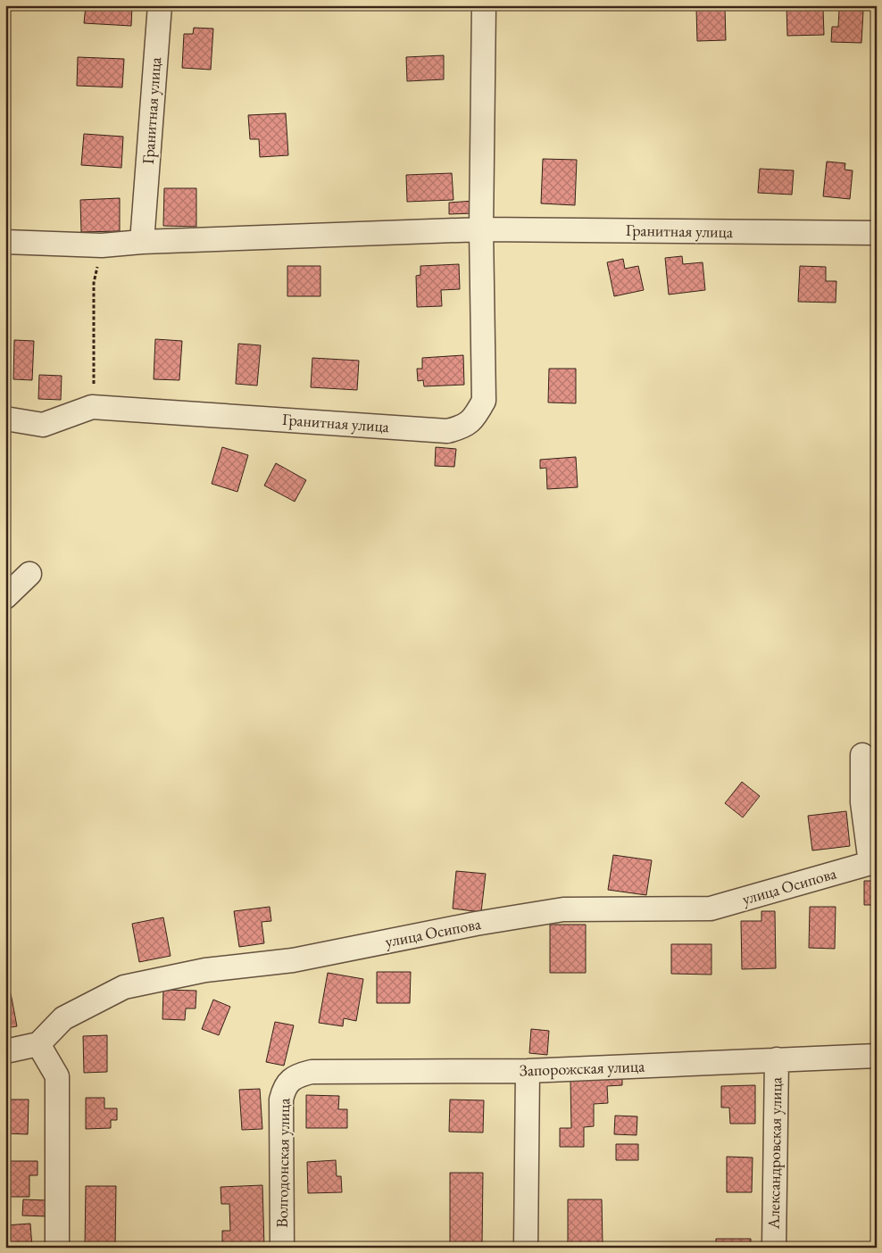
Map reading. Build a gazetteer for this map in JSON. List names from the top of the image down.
{
  "streets": {
    "street": [
      "Гранитная улица",
      "улица Осипова",
      "Запорожская улица",
      "Александровская улица",
      "Волгодонская улица"
    ]
  },
  "crossings": [
    ["Запорожская улица", "Александровская улица"],
    ["Запорожская улица", "Волгодонская улица"]
  ]
}
